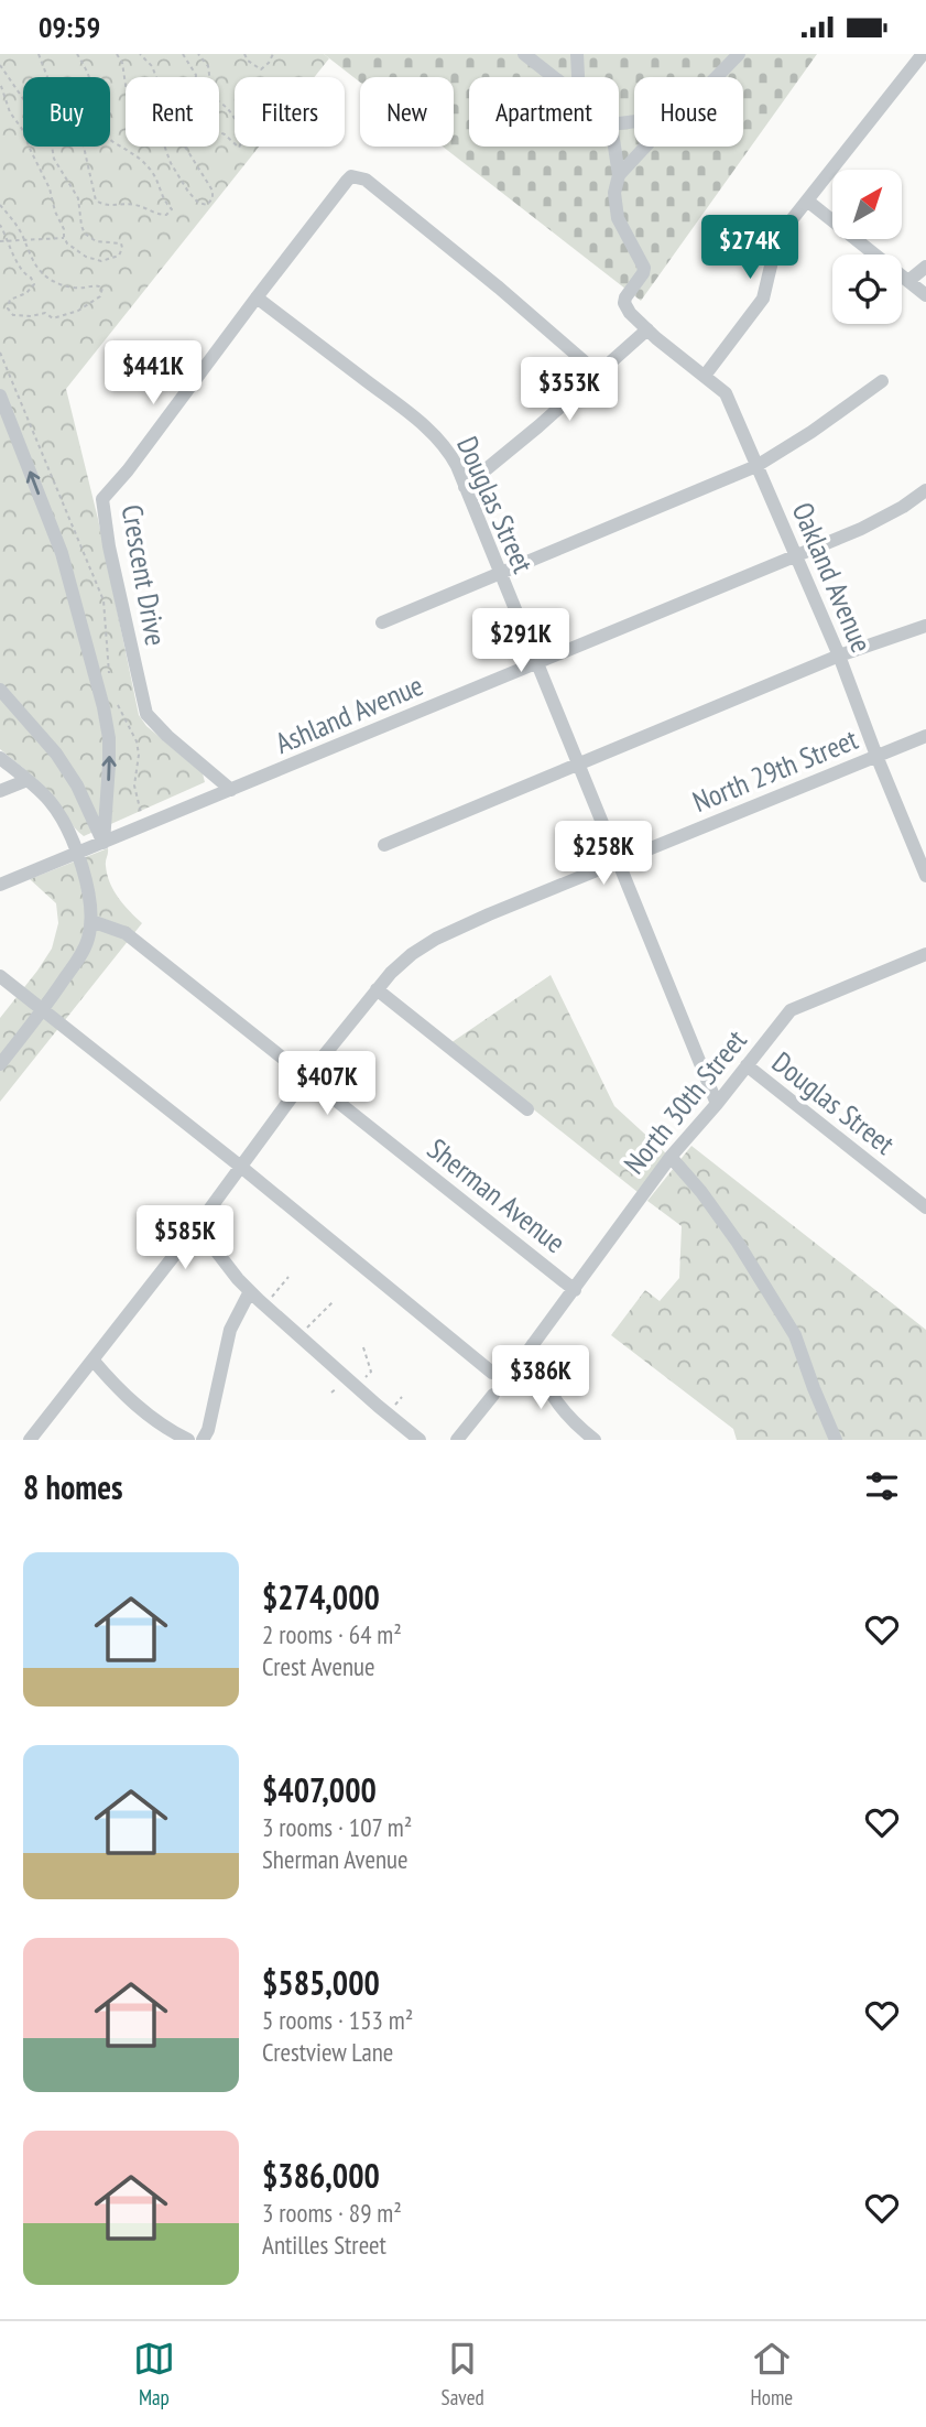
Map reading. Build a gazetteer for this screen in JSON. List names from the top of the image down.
{
  "streets": {
    "street": [
      "Douglas Street",
      "Crescent Drive",
      "Oakland Avenue",
      "Ashland Avenue",
      "North 29th Street",
      "North 30th Street",
      "Sherman Avenue"
    ]
  },
  "crossings": [
    ["Douglas Street", "Crescent Drive"],
    ["Douglas Street", "Ashland Avenue"],
    ["Douglas Street", "North 29th Street"],
    ["Douglas Street", "North 30th Street"],
    ["Crescent Drive", "Ashland Avenue"],
    ["Oakland Avenue", "Ashland Avenue"],
    ["Oakland Avenue", "North 29th Street"],
    ["North 29th Street", "North 30th Street"],
    ["North 29th Street", "Sherman Avenue"],
    ["North 30th Street", "Sherman Avenue"]
  ],
  "north": "top right",
  "page": {
    "status": "09:59",
    "chip": [
      "Buy",
      "Rent",
      "Filters",
      "New",
      "Apartment",
      "House"
    ],
    "price": [
      "$274K",
      "$441K",
      "$353K",
      "$291K",
      "$258K",
      "$407K",
      "$585K",
      "$386K"
    ],
    "heading": "8 homes",
    "list": [
      {
        "name": "$274,000",
        "note": "2 rooms · 64 m² · Crest Avenue"
      },
      {
        "name": "$407,000",
        "note": "3 rooms · 107 m² · Sherman Avenue"
      },
      {
        "name": "$585,000",
        "note": "5 rooms · 153 m² · Crestview Lane"
      },
      {
        "name": "$386,000",
        "note": "3 rooms · 89 m² · Antilles Street"
      }
    ],
    "tabs": ["Map", "Saved", "Home"]
  }
}
